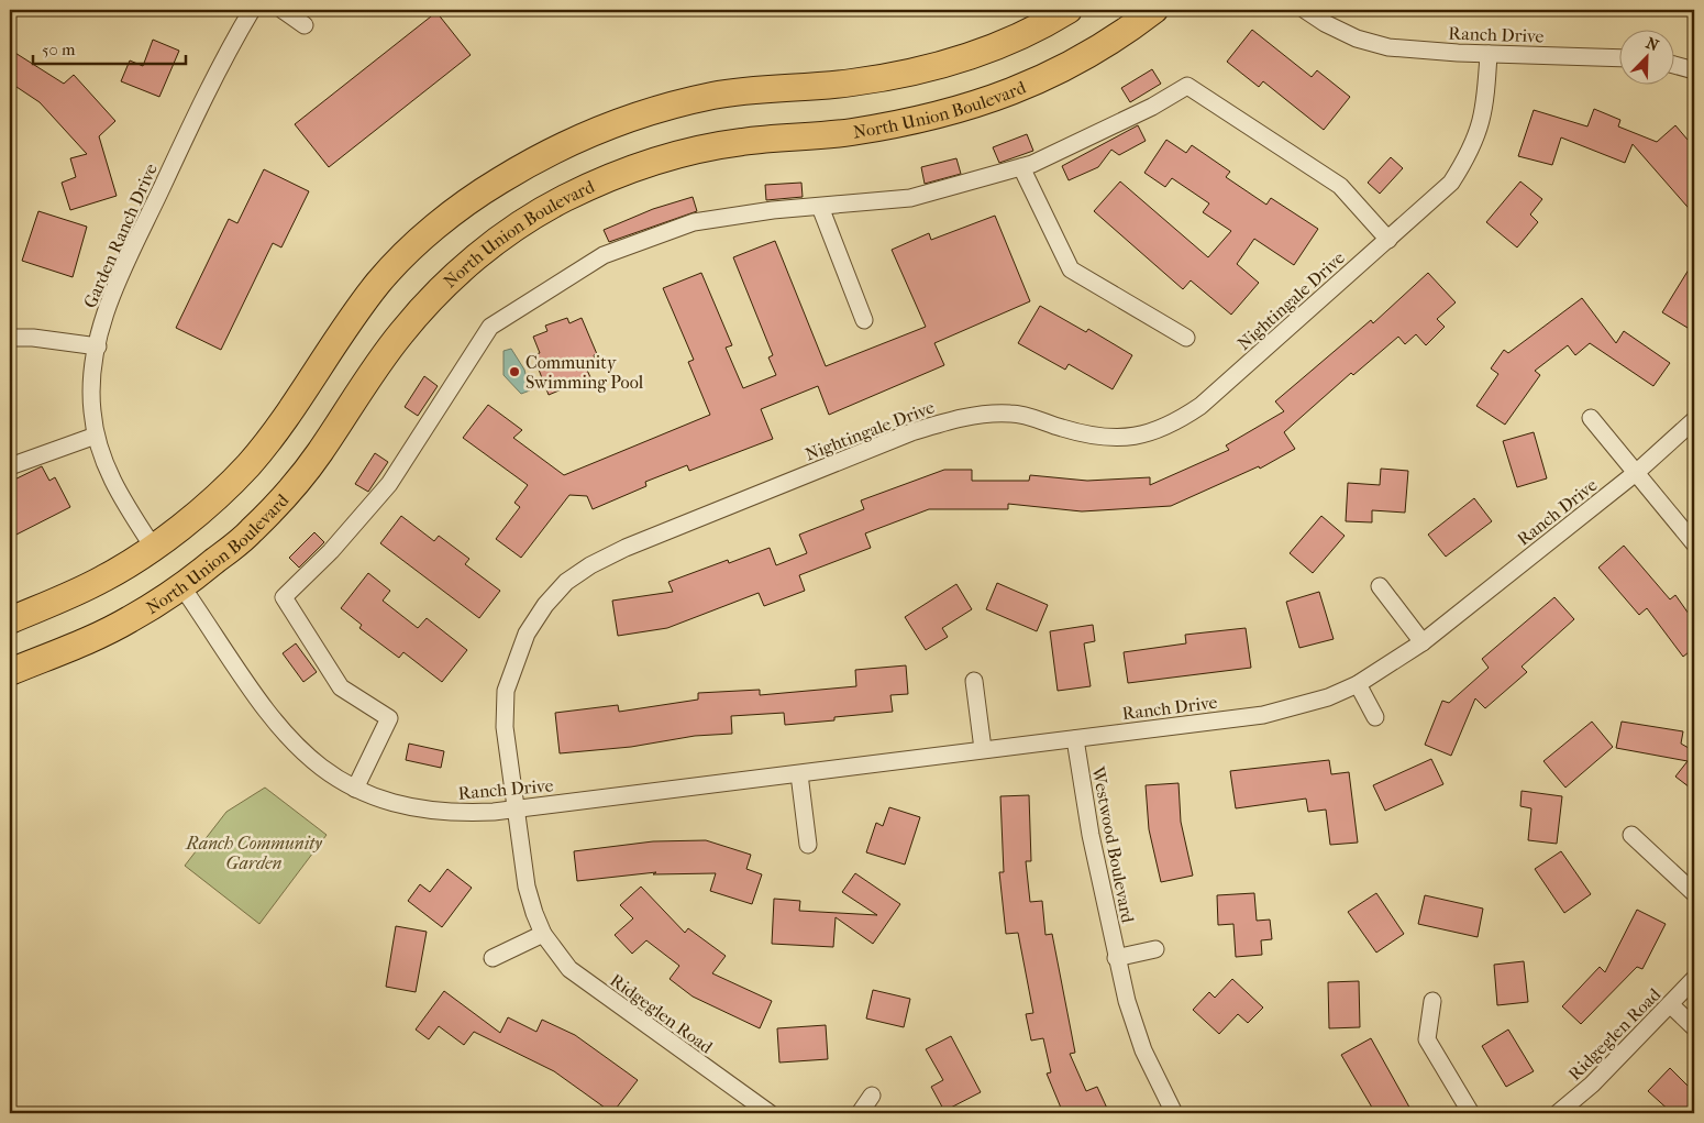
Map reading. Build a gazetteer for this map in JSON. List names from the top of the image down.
{
  "streets": {
    "main road": ["North Union Boulevard"],
    "street": [
      "Ranch Drive",
      "Garden Ranch Drive",
      "Nightingale Drive",
      "Westwood Boulevard",
      "Ridgeglen Road"
    ]
  },
  "crossings": [
    ["Ranch Drive", "North Union Boulevard"],
    ["Ranch Drive", "Nightingale Drive"],
    ["Ranch Drive", "Westwood Boulevard"],
    ["Ranch Drive", "Ridgeglen Road"],
    ["Nightingale Drive", "Ridgeglen Road"]
  ],
  "parks": ["Ranch Community Garden"],
  "places": ["Community Swimming Pool"],
  "scale_bar": "50 m",
  "north": "top right"
}
